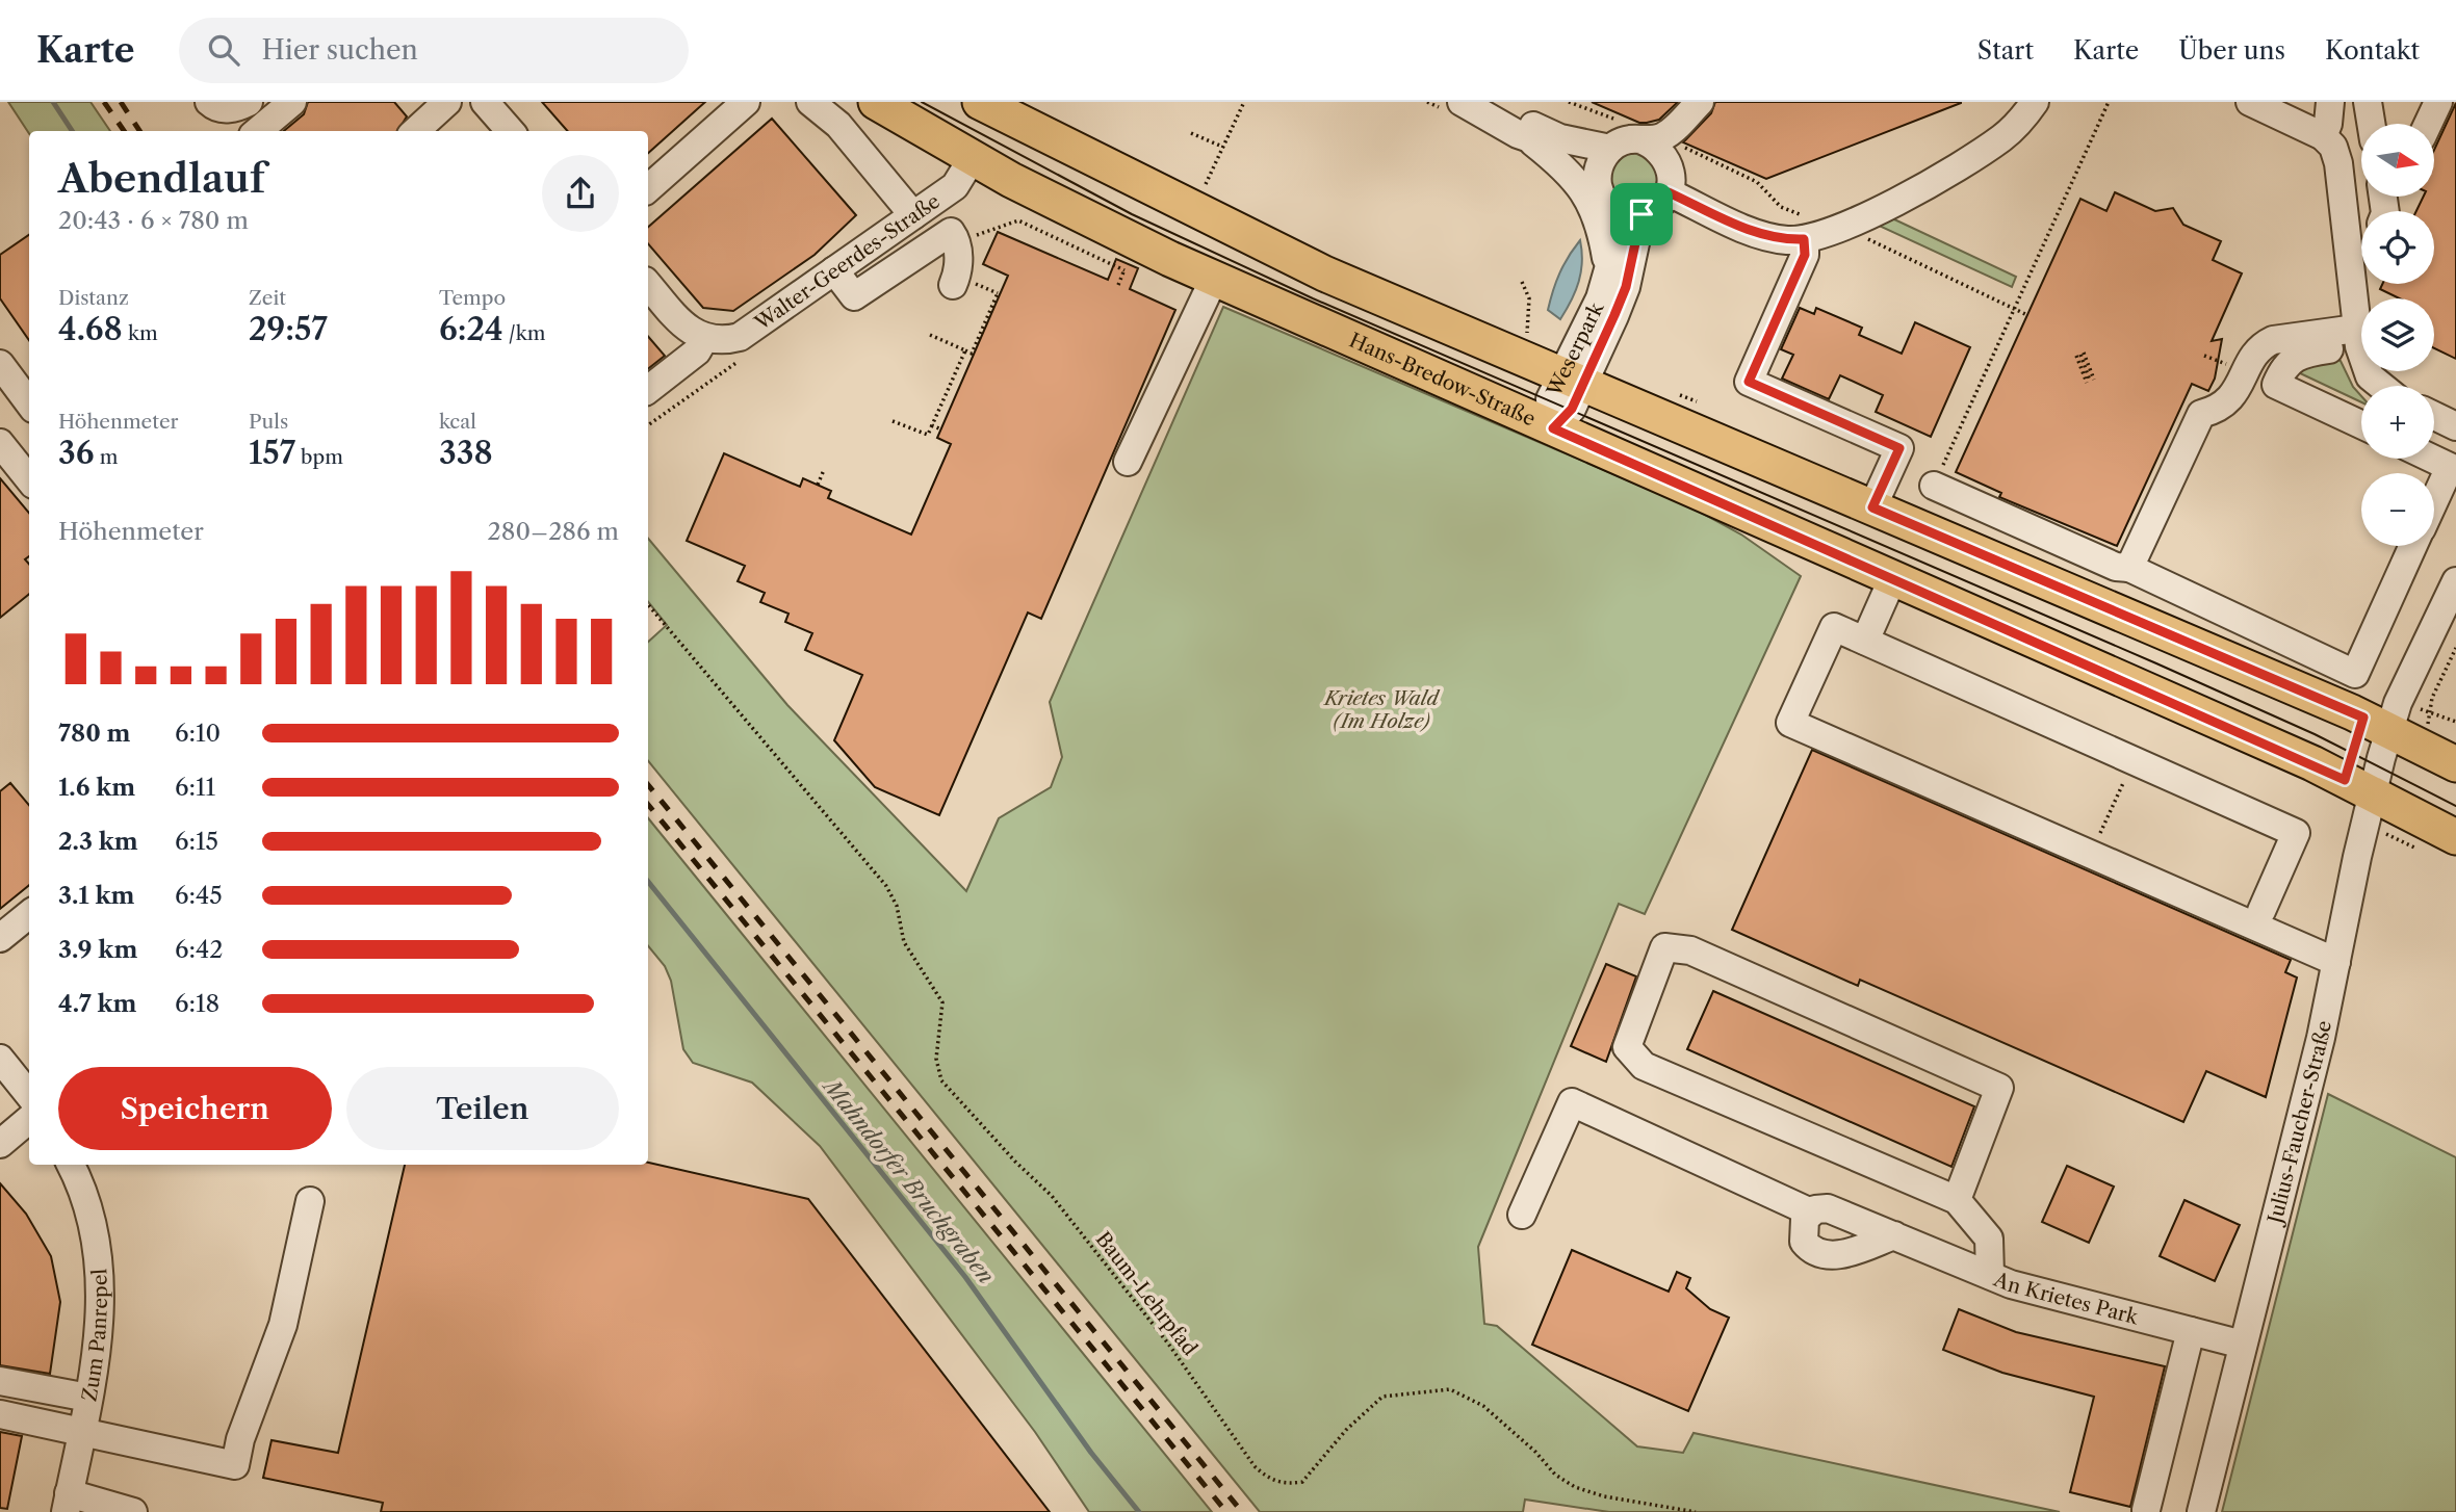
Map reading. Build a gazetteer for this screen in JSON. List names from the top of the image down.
{
  "streets": {
    "main road": ["Hans-Bredow-Straße"],
    "street": [
      "Walter-Geerdes-Straße",
      "Weserpark",
      "Julius-Faucher-Straße",
      "An Krietes Park",
      "Zum Panrepel"
    ],
    "path": ["Baum-Lehrpfad"]
  },
  "crossings": [
    ["Walter-Geerdes-Straße", "Hans-Bredow-Straße"],
    ["Weserpark", "Hans-Bredow-Straße"],
    ["Hans-Bredow-Straße", "Julius-Faucher-Straße"],
    ["Julius-Faucher-Straße", "An Krietes Park"]
  ],
  "water": ["Mahndorfer Bruchgraben"],
  "parks": ["Krietes Wald (Im Holze)"],
  "north": "right",
  "page": {
    "header": "Karte",
    "search": "Hier suchen",
    "nav": [
      "Start",
      "Karte",
      "Über uns",
      "Kontakt"
    ],
    "map_buttons": ["+", "−"],
    "heading": ["Abendlauf", "20:43 · 6 × 780 m"],
    "stats": [
      ["Distanz", "4.68 km"],
      ["Zeit", "29:57"],
      ["Tempo", "6:24 /km"],
      ["Höhenmeter", "36 m"],
      ["Puls", "157 bpm"],
      ["kcal", "338"]
    ],
    "chart": ["Höhenmeter", "280–286 m"],
    "list": [
      {
        "name": "780 m",
        "note": "6:10"
      },
      {
        "name": "1.6 km",
        "note": "6:11"
      },
      {
        "name": "2.3 km",
        "note": "6:15"
      },
      {
        "name": "3.1 km",
        "note": "6:45"
      },
      {
        "name": "3.9 km",
        "note": "6:42"
      },
      {
        "name": "4.7 km",
        "note": "6:18"
      }
    ],
    "buttons": ["Speichern", "Teilen"]
  }
}
